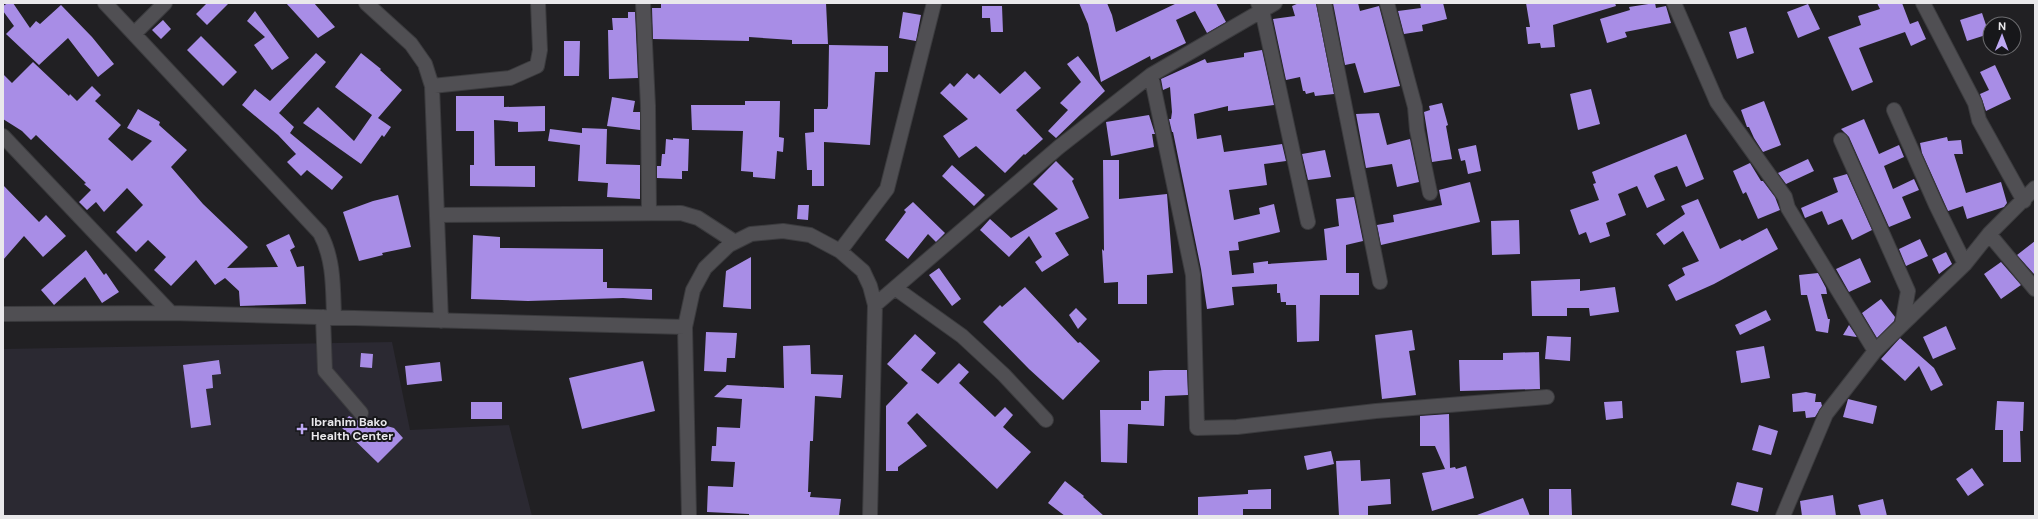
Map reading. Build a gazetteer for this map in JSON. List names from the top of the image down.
{
  "places": {
    "health": ["Ibrahim Bako Health Center"]
  },
  "north": "top"
}
